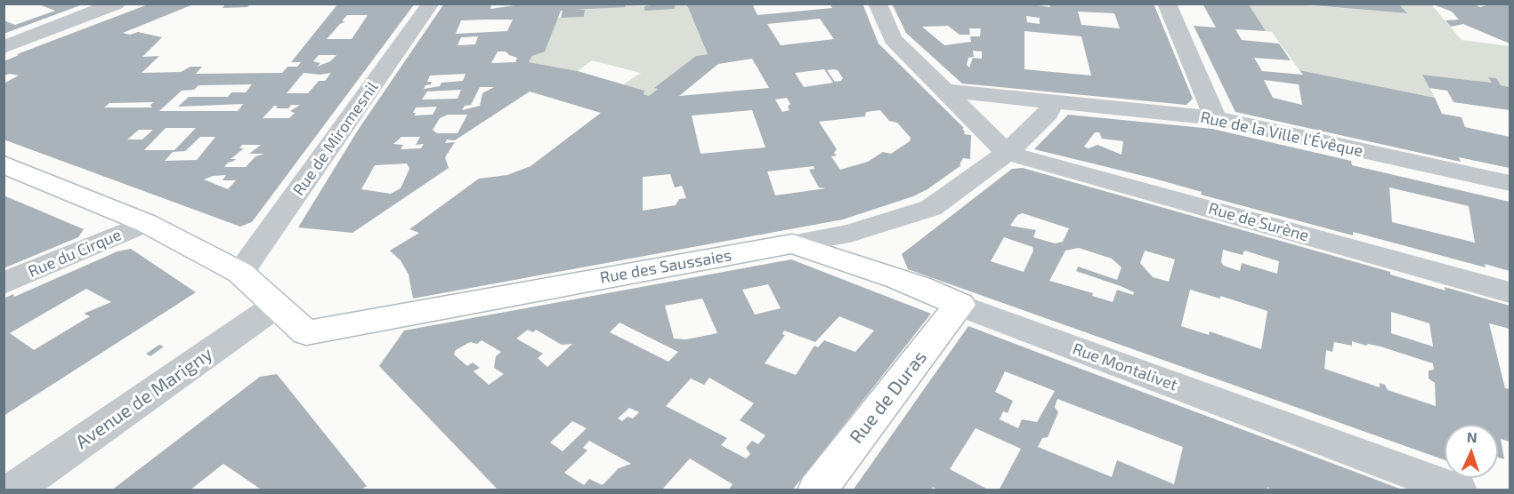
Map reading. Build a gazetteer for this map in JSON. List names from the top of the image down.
{
  "streets": {
    "street": [
      "Rue de la Ville l'Évêque",
      "Rue de Miromesnil",
      "Rue de Surène",
      "Rue du Cirque",
      "Rue des Saussaies",
      "Rue Montalivet",
      "Rue de Duras",
      "Avenue de Marigny"
    ]
  },
  "crossings": [
    ["Rue de la Ville l'Évêque", "Rue des Saussaies"],
    ["Rue de Surène", "Rue des Saussaies"],
    ["Rue des Saussaies", "Rue Montalivet"],
    ["Rue des Saussaies", "Avenue de Marigny"],
    ["Rue Montalivet", "Rue de Duras"]
  ],
  "north": "top"
}
